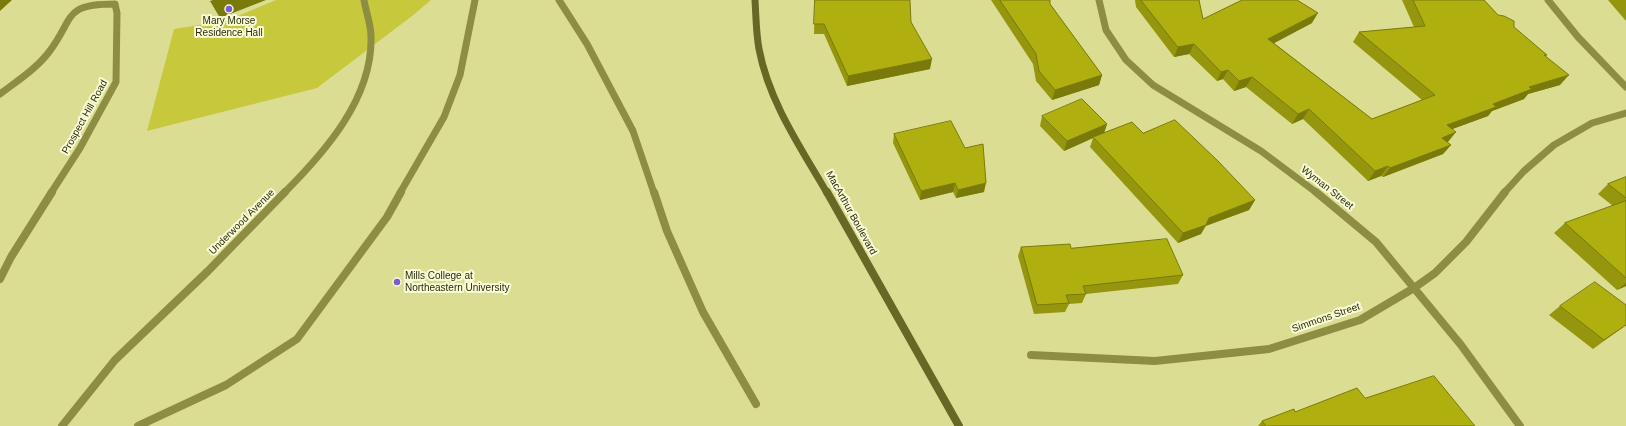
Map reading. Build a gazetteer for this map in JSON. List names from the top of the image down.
{
  "streets": {
    "main road": ["MacArthur Boulevard"],
    "street": [
      "Prospect Hill Road",
      "Wyman Street",
      "Underwood Avenue",
      "Simmons Street"
    ]
  },
  "crossings": [
    ["Wyman Street", "Simmons Street"]
  ],
  "places": ["Mary Morse Residence Hall", "Mills College at Northeastern University"]
}
